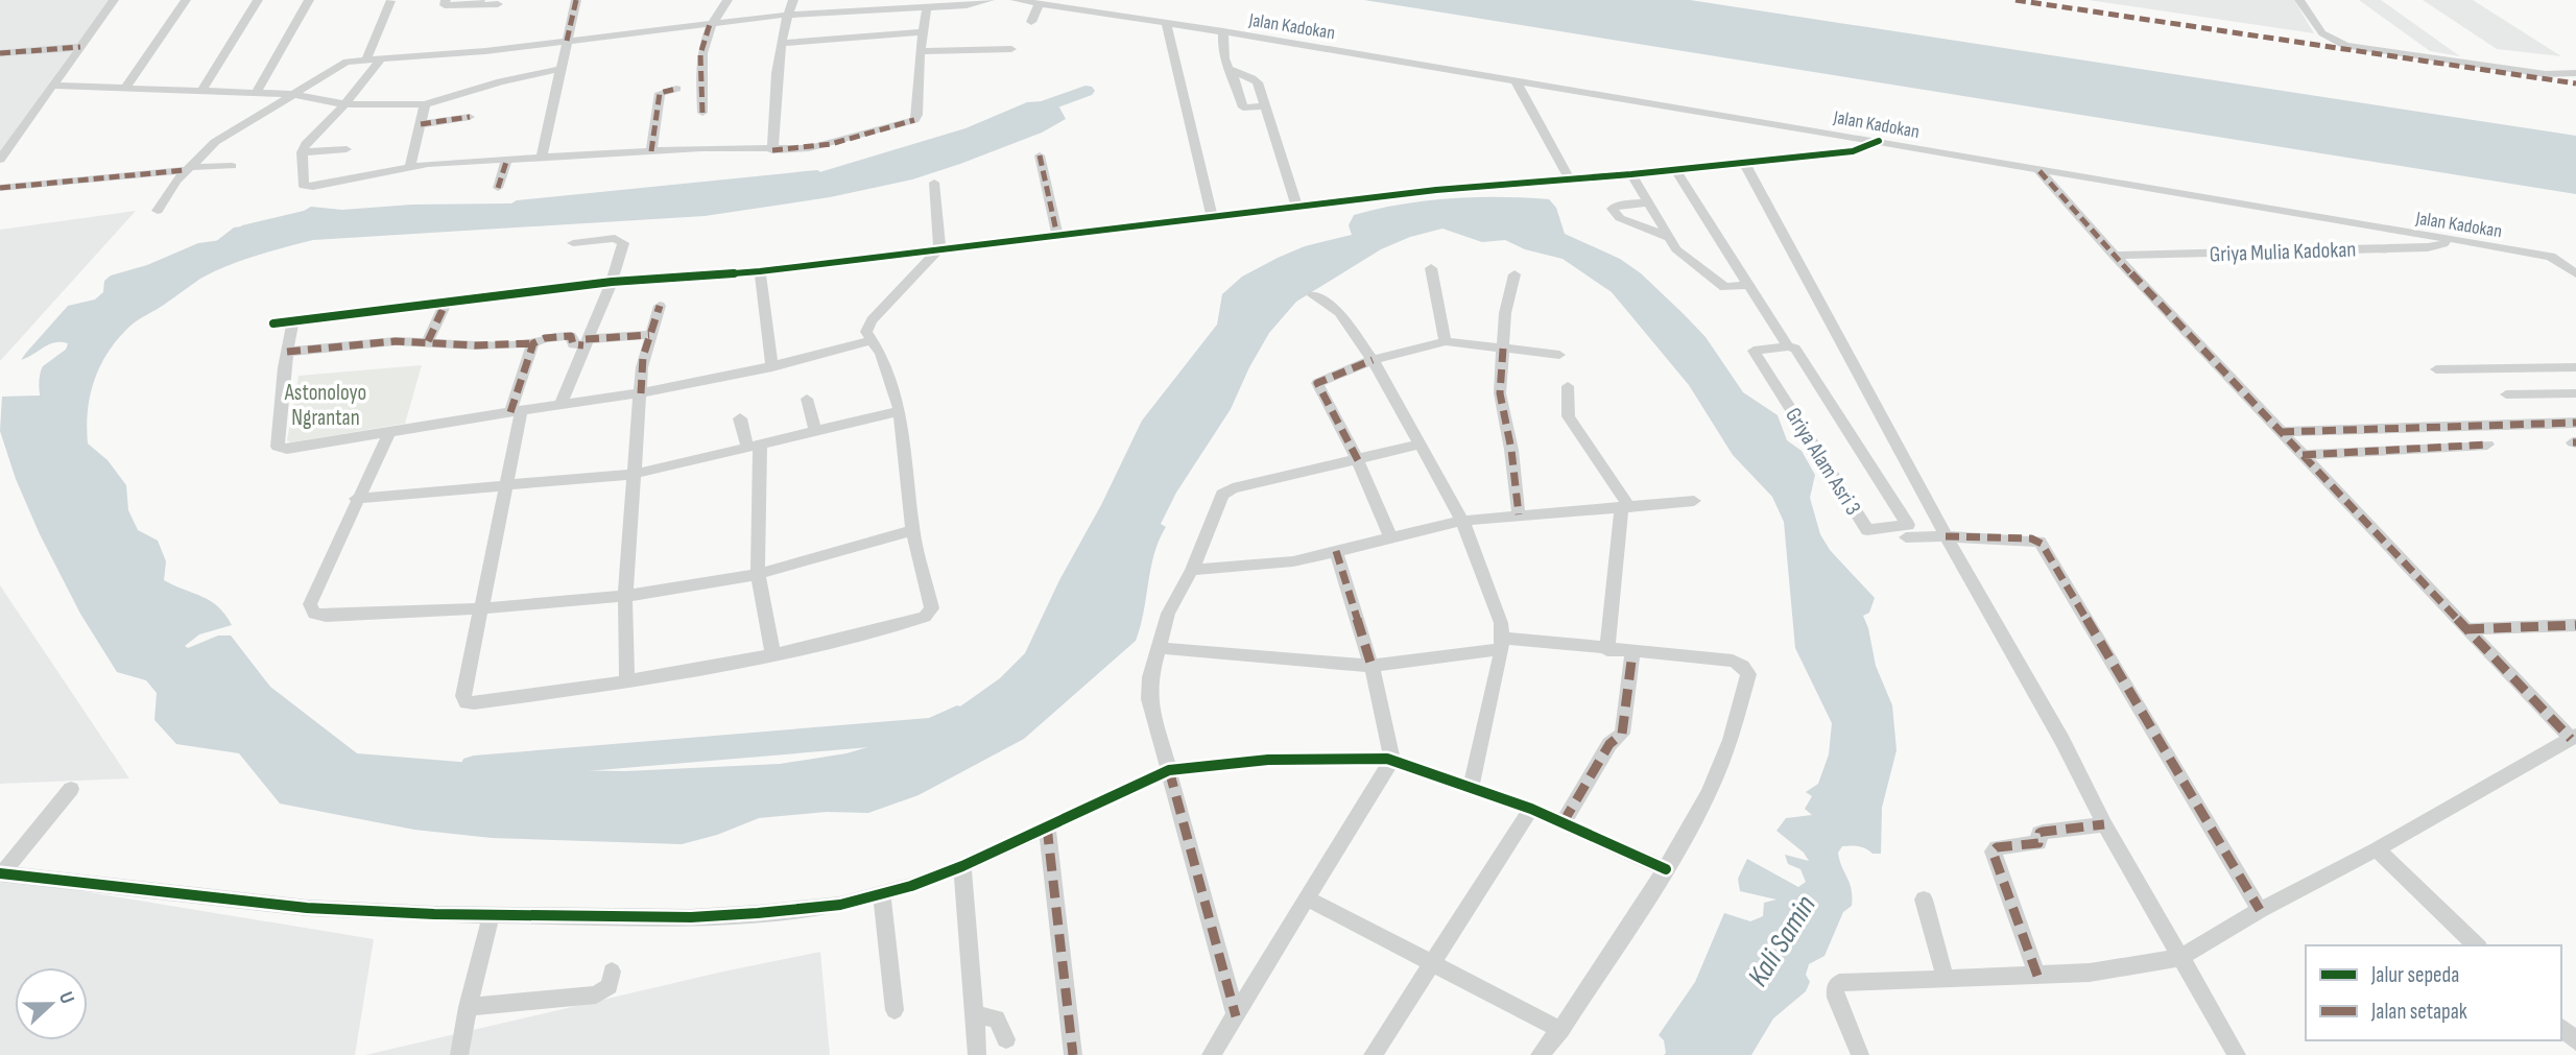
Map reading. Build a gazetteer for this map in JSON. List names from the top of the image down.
{
  "streets": {
    "street": ["Jalan Kadokan", "Griya Mulia Kadokan", "Griya Alam Asri 3"]
  },
  "crossings": [
    ["Jalan Kadokan", "Griya Mulia Kadokan"]
  ],
  "water": ["Kali Samin"],
  "parks": ["Astonoloyo Ngrantan"],
  "legend": ["Jalur sepeda", "Jalan setapak"],
  "north": "right"
}
